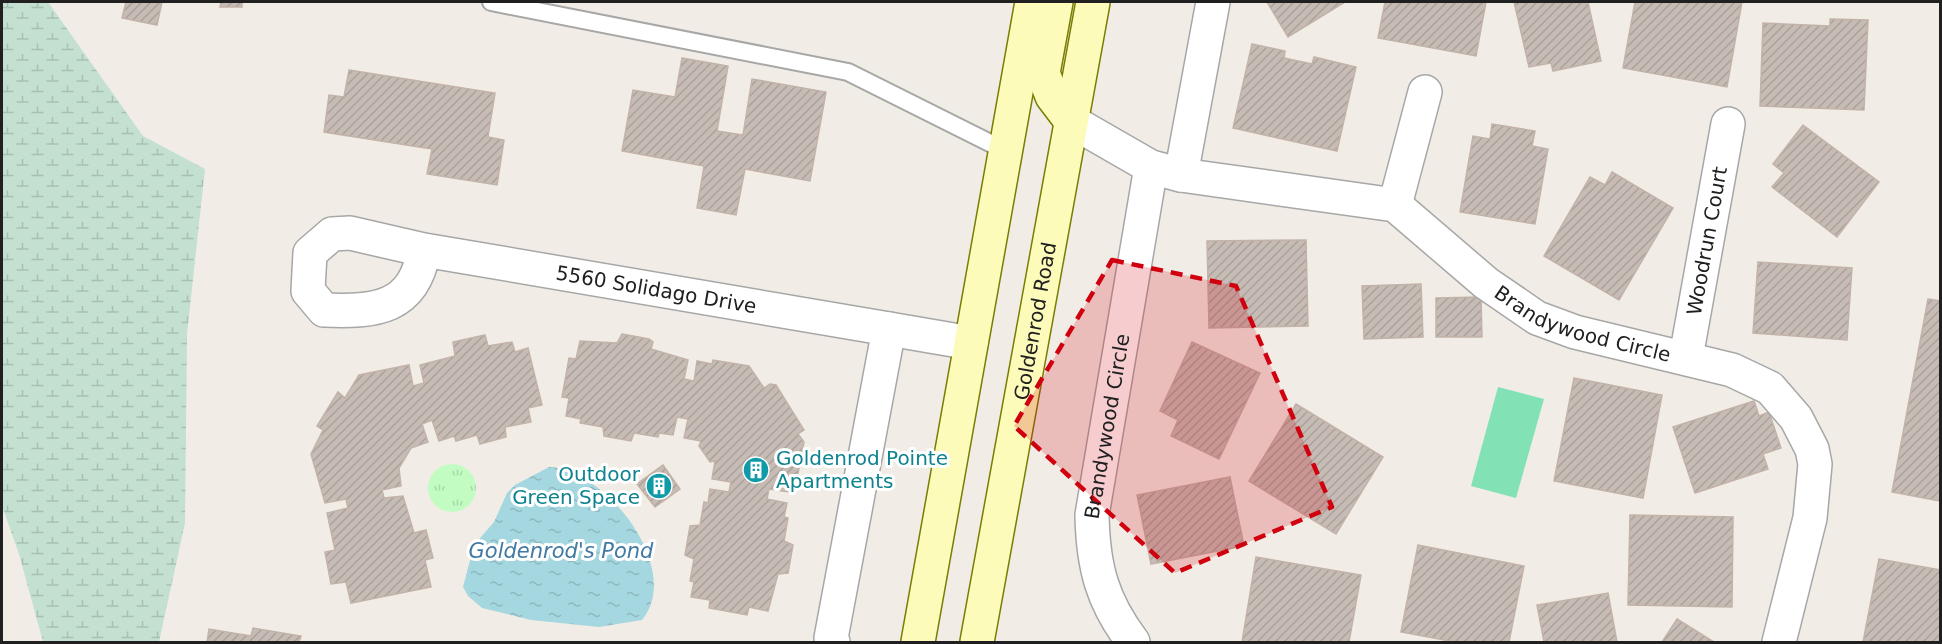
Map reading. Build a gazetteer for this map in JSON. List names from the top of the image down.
{
  "streets": {
    "main road": ["Goldenrod Road"],
    "street": ["Woodrun Court", "5560 Solidago Drive", "Brandywood Circle"]
  },
  "crossings": [
    ["Woodrun Court", "Brandywood Circle"]
  ],
  "water": ["Goldenrod's Pond"],
  "places": {
    "building": ["Goldenrod Pointe Apartments", "Outdoor Green Space"]
  }
}
